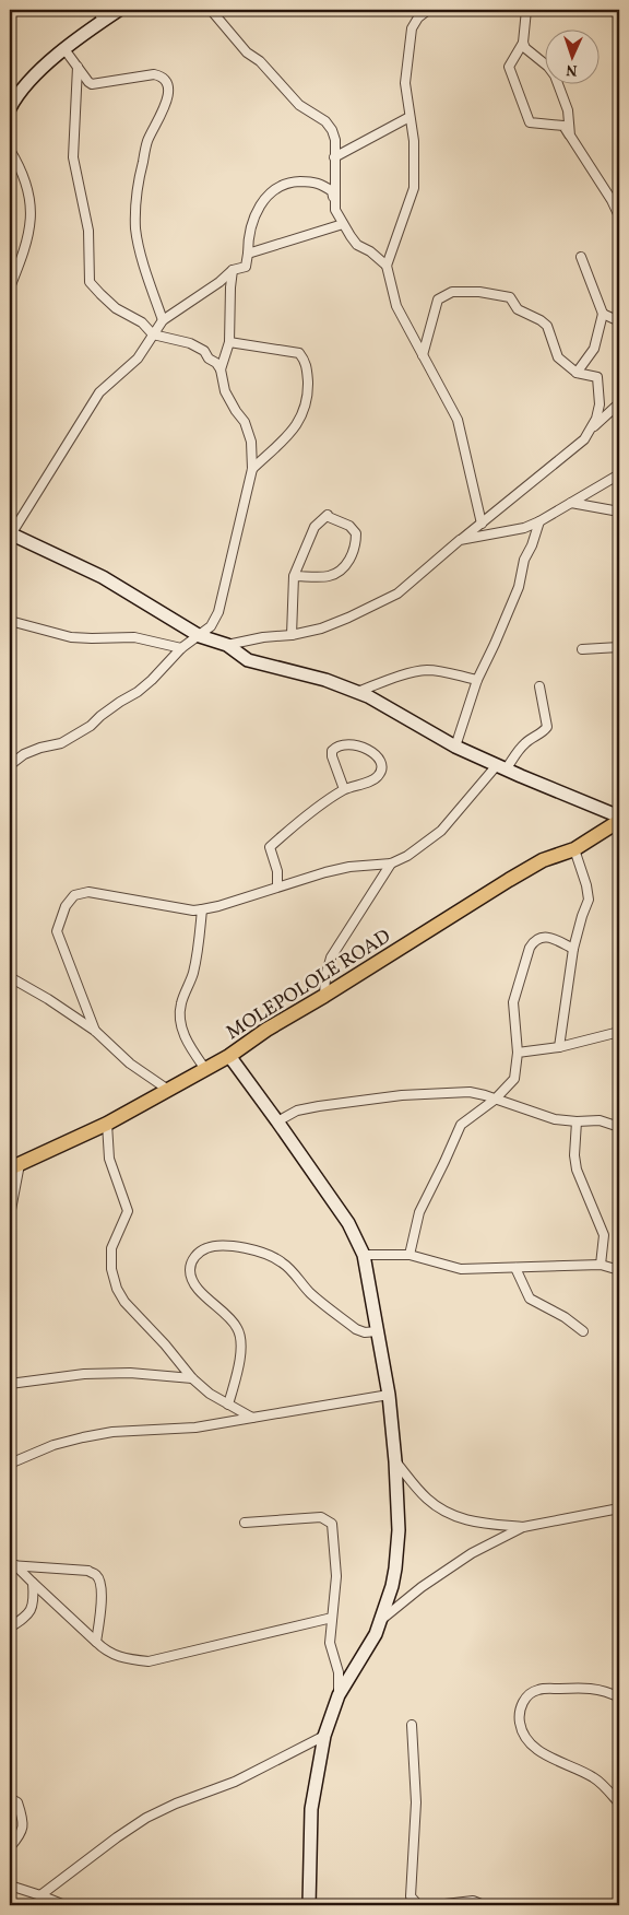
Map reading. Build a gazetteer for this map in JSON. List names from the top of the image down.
{
  "streets": {
    "main road": ["MOLEPOLOLE ROAD"]
  },
  "north": "bottom"
}
